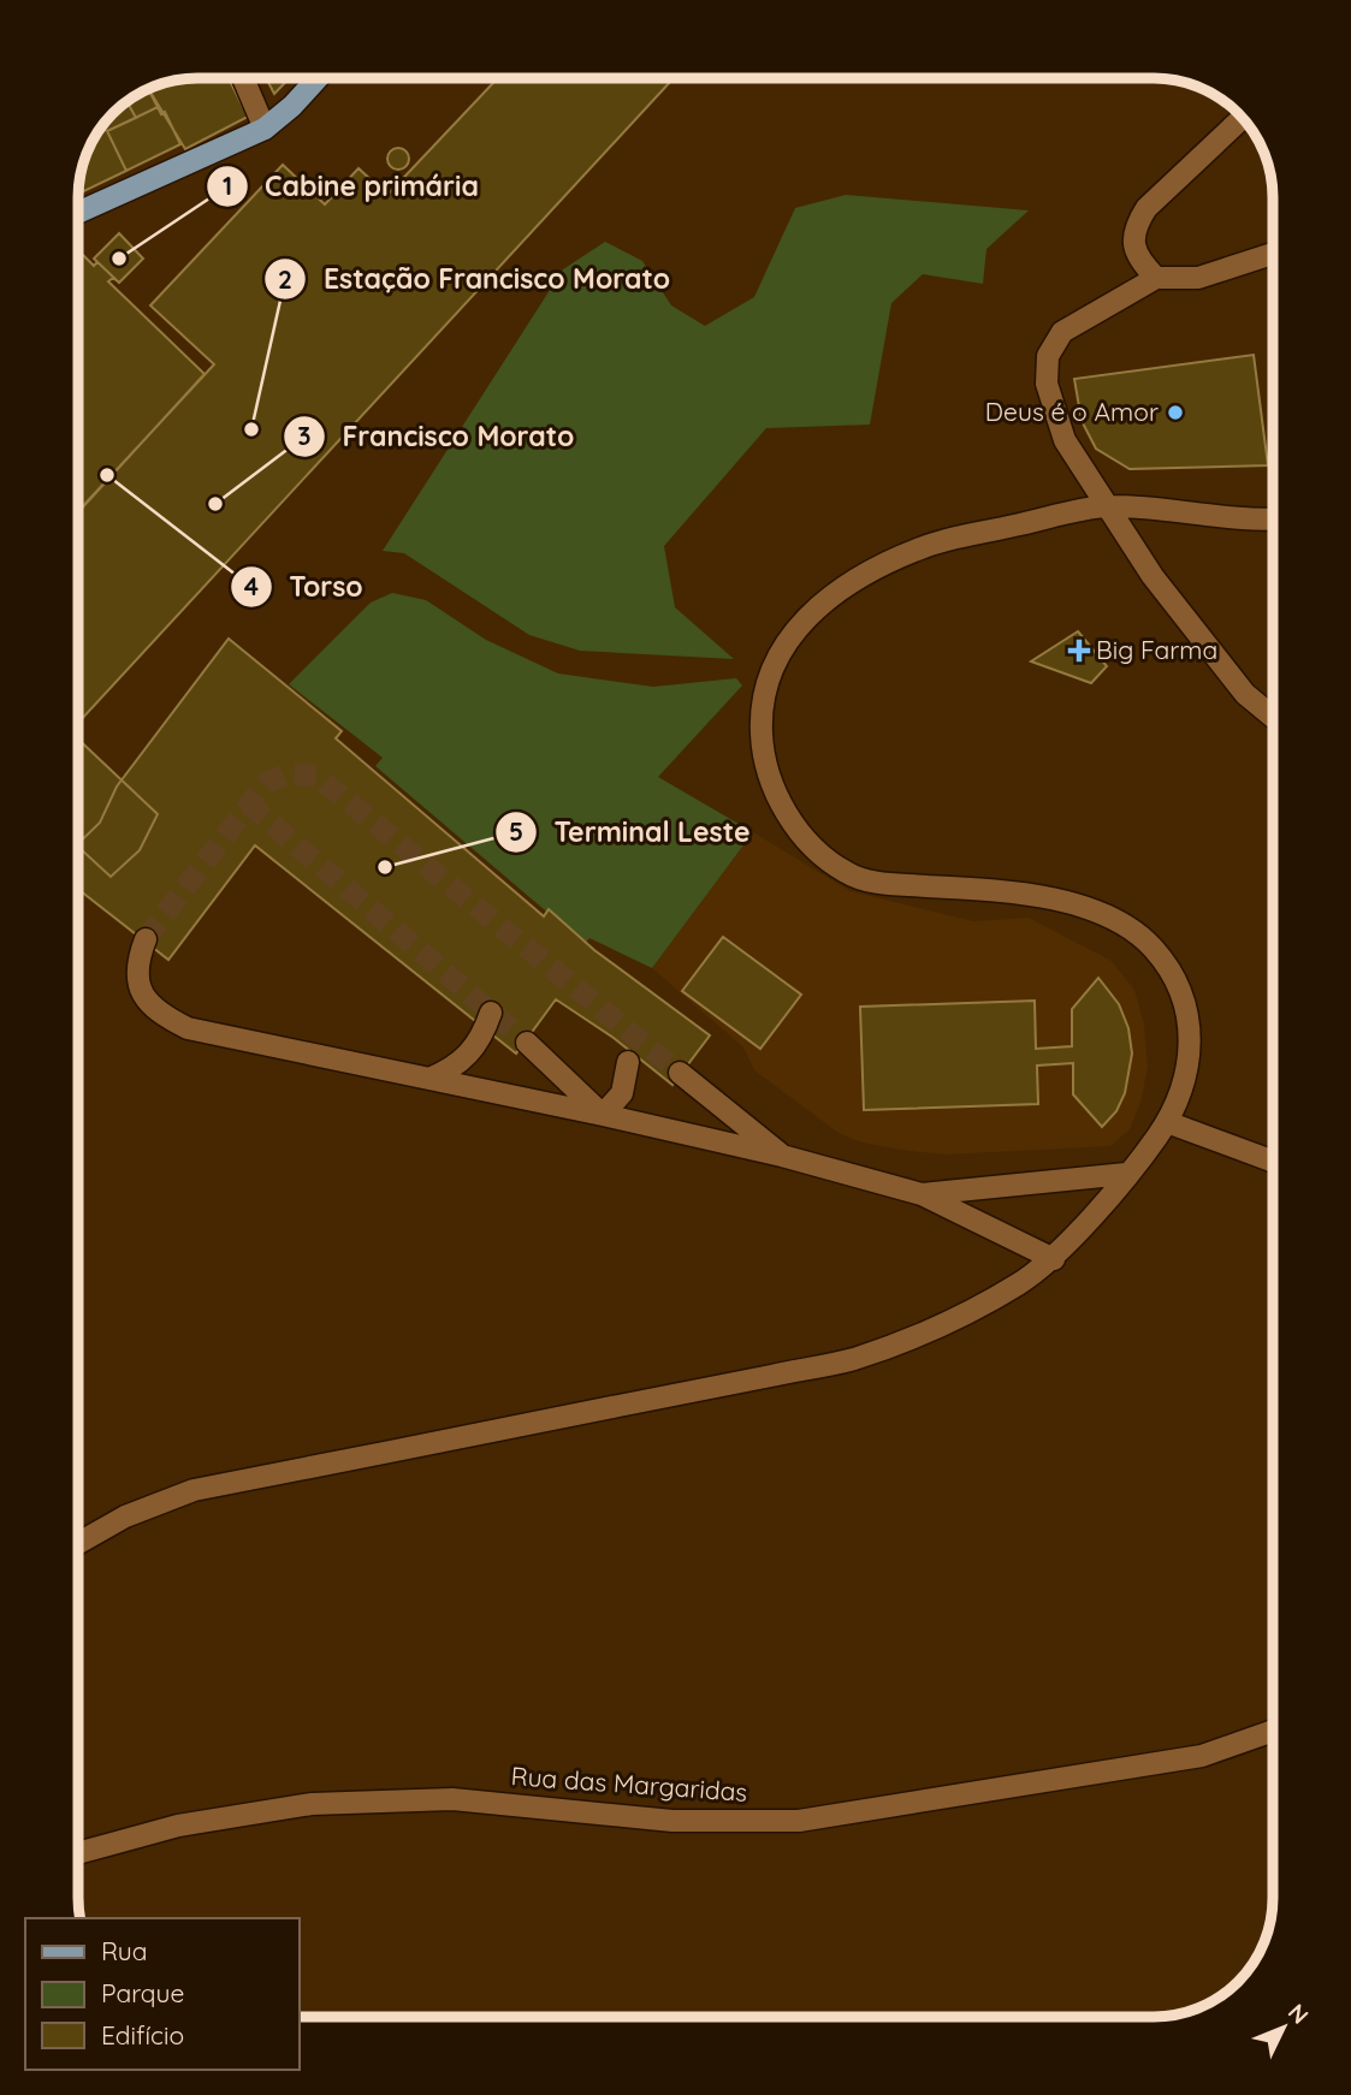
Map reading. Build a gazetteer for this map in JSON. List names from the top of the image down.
{
  "streets": {
    "street": ["Rua das Margaridas"]
  },
  "places": {
    "other": [
      "Cabine primária",
      "Deus é o Amor",
      "Estação Francisco Morato",
      "Torso",
      "Francisco Morato",
      "Terminal Leste"
    ],
    "health": ["Big Farma"]
  },
  "legend": ["Rua", "Parque", "Edifício"],
  "north": "top right"
}
